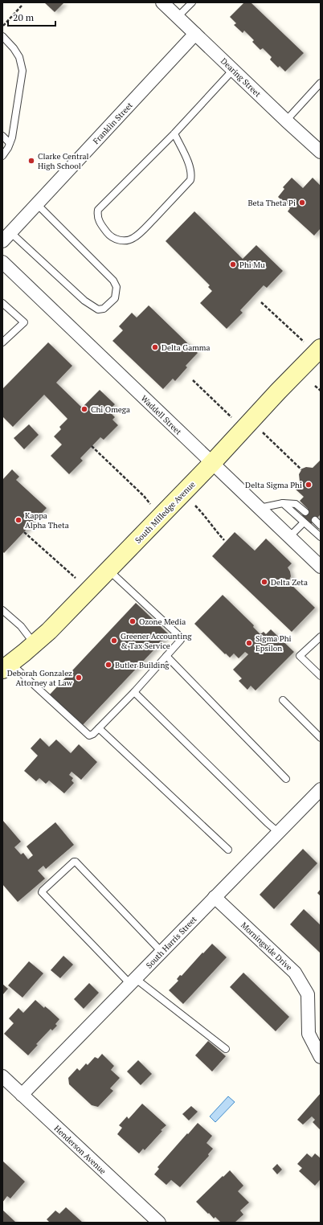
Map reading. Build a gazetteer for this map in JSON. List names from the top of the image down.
{
  "streets": {
    "main road": ["South Milledge Avenue"],
    "street": [
      "Dearing Street",
      "Franklin Street",
      "Waddell Street",
      "South Harris Street",
      "Morningside Drive",
      "Henderson Avenue"
    ]
  },
  "crossings": [
    ["Dearing Street", "Franklin Street"],
    ["Waddell Street", "South Milledge Avenue"],
    ["South Harris Street", "Morningside Drive"],
    ["South Harris Street", "Henderson Avenue"]
  ],
  "places": [
    "Clarke Central High School",
    "Beta Theta Pi",
    "Phi Mu",
    "Delta Gamma",
    "Chi Omega",
    "Delta Sigma Phi",
    "Kappa Alpha Theta",
    "Delta Zeta",
    "Ozone Media",
    "Greener Accounting & Tax Service",
    "Sigma Phi Epsilon",
    "Butler Building",
    "Deborah Gonzalez Attorney at Law"
  ],
  "scale_bar": "20 m"
}
